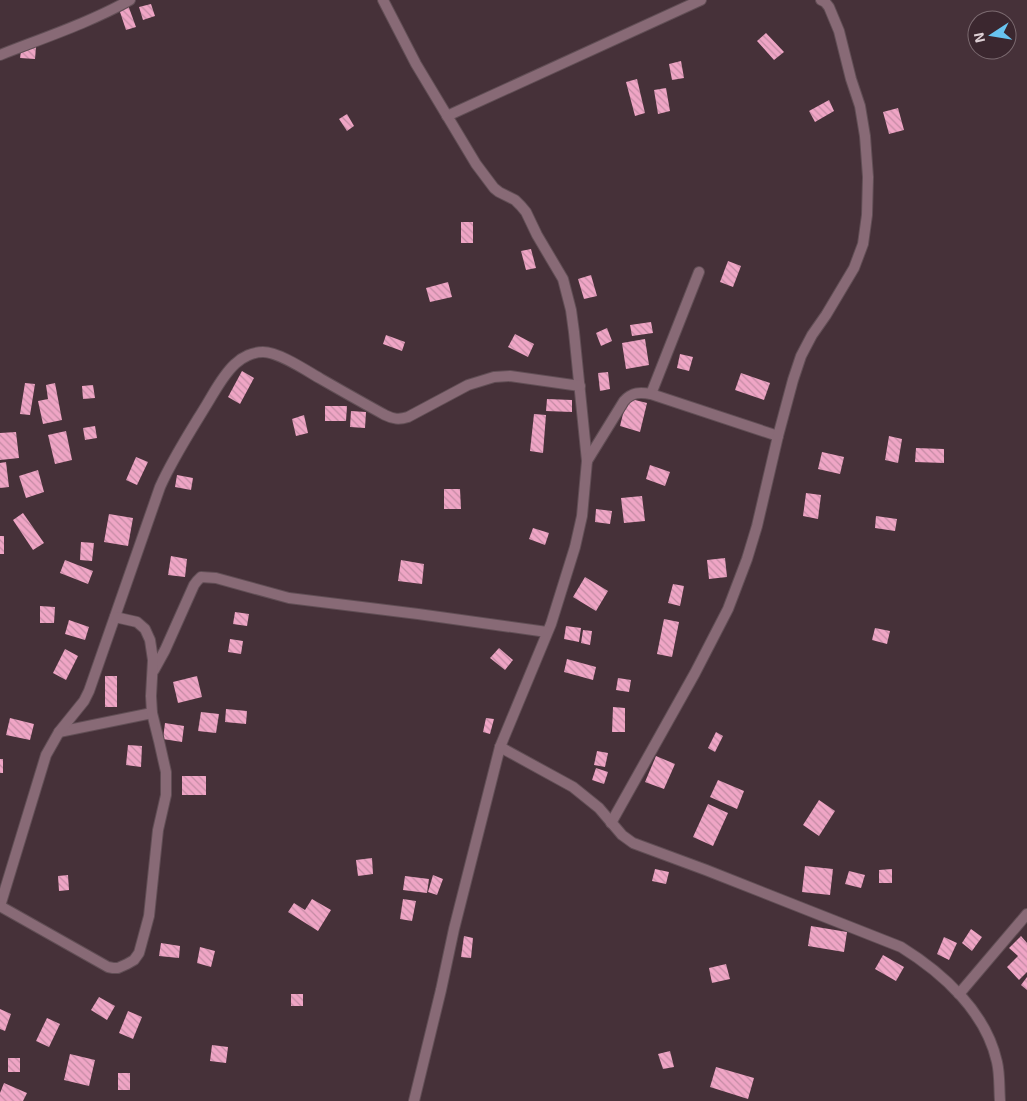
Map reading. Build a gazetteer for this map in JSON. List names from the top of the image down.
{
  "north": "left"
}
